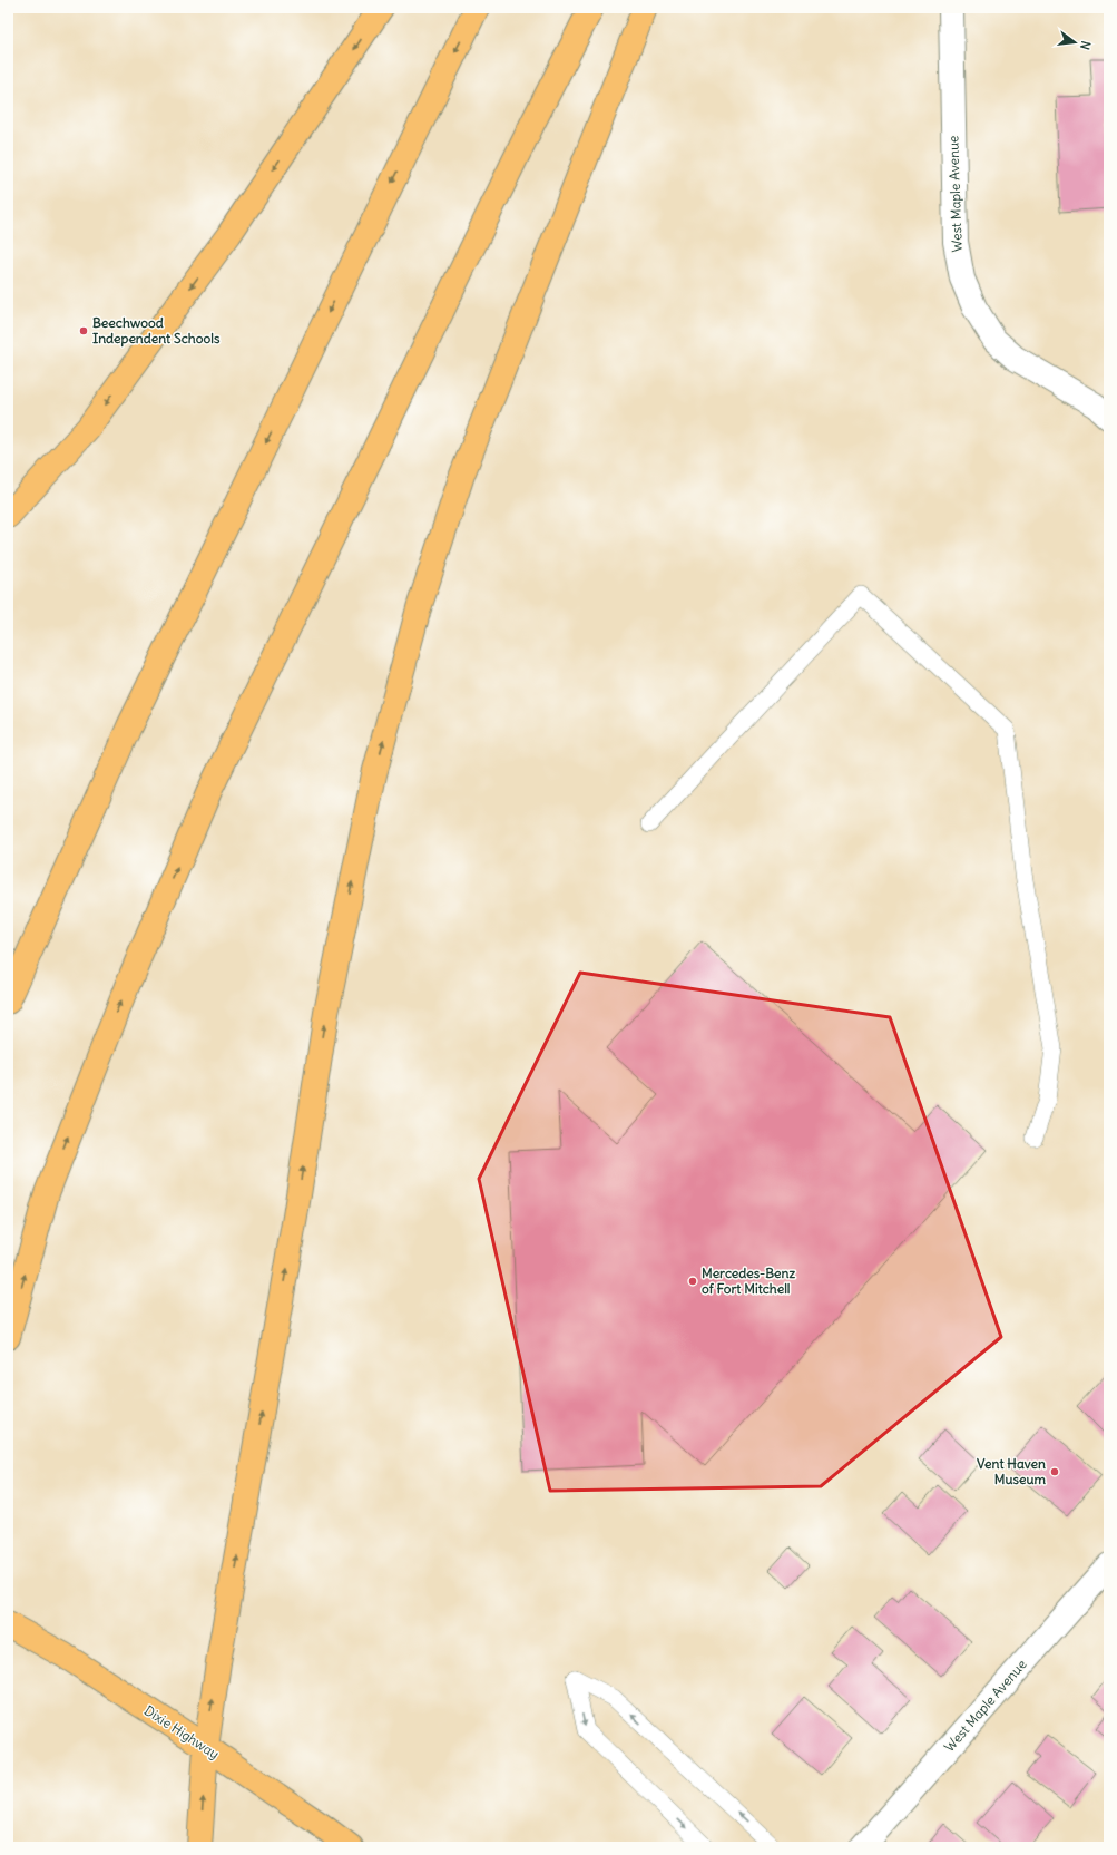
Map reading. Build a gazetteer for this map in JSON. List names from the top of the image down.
{
  "streets": {
    "main road": ["Dixie Highway"],
    "street": ["West Maple Avenue"]
  },
  "places": ["Beechwood Independent Schools", "Mercedes-Benz of Fort Mitchell", "Vent Haven Museum"],
  "north": "right"
}
